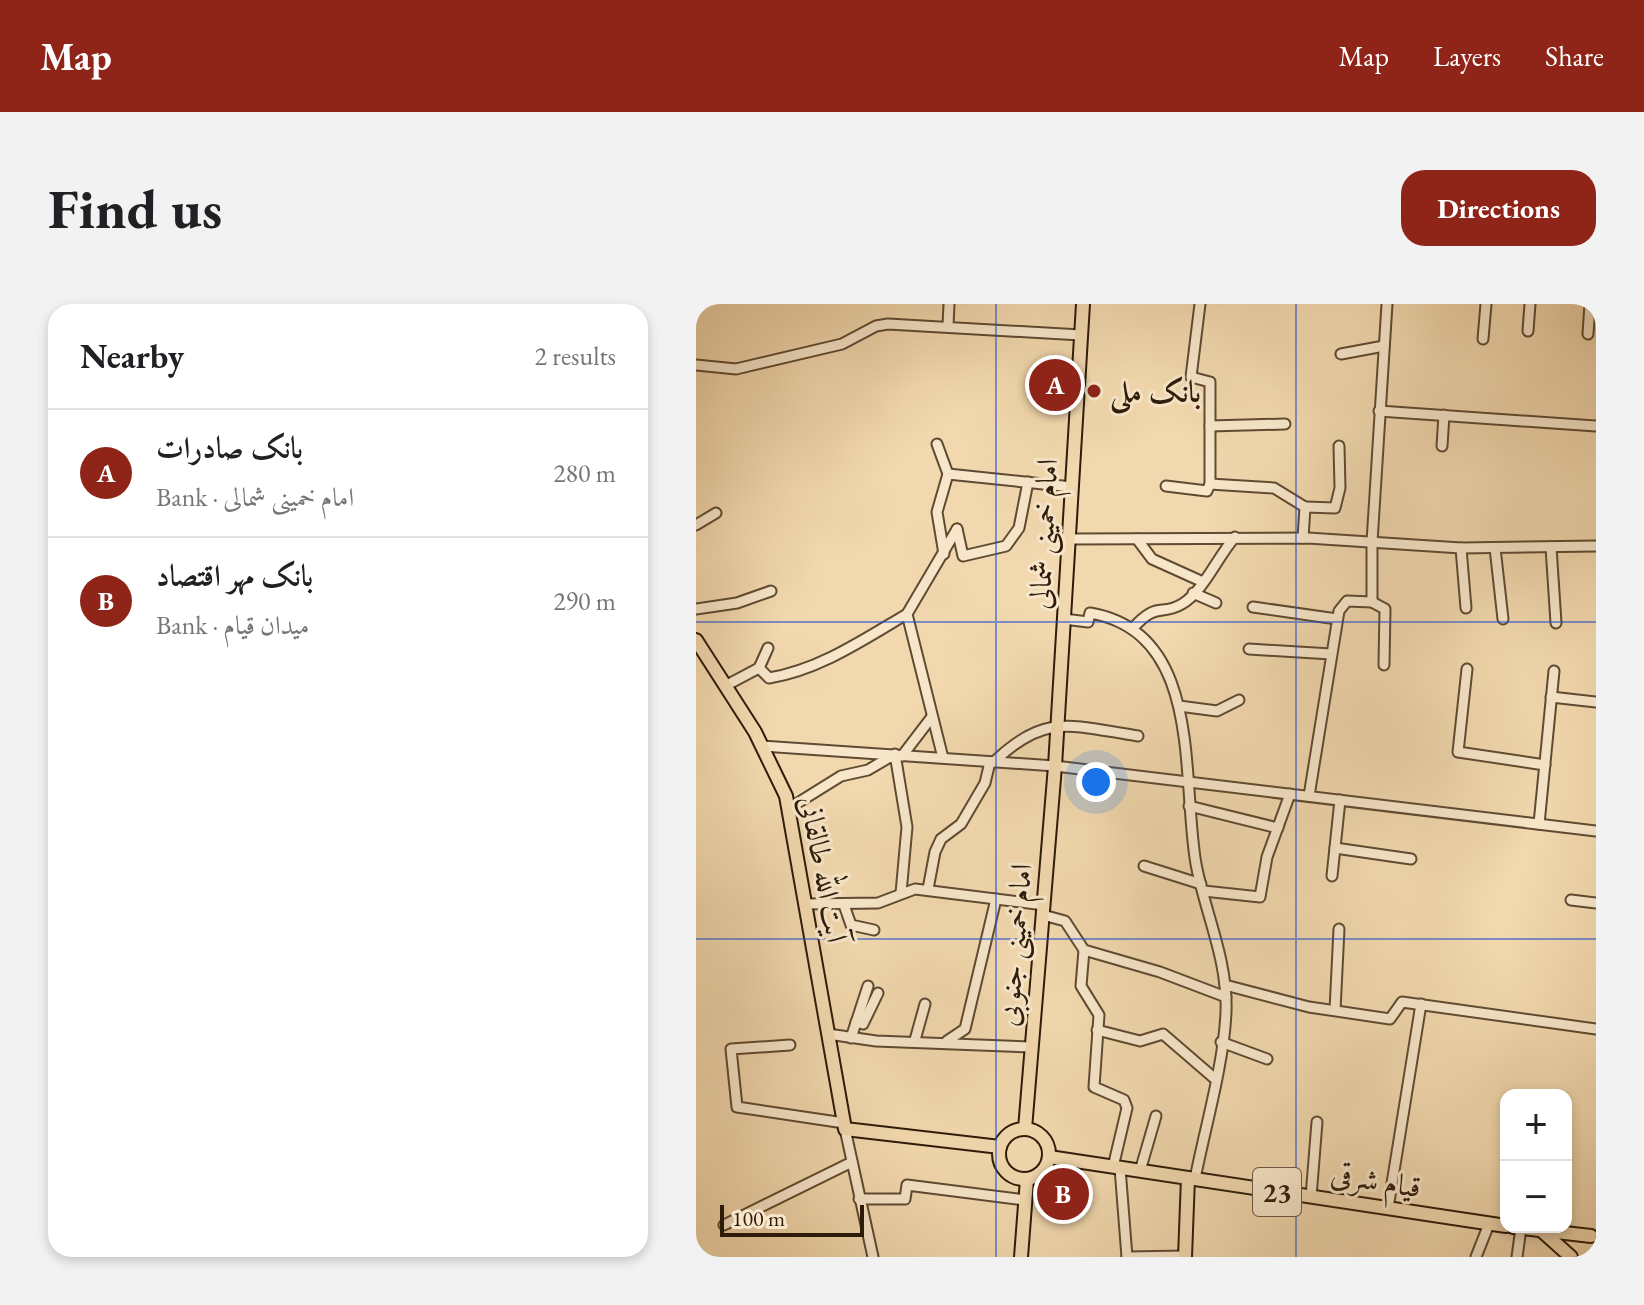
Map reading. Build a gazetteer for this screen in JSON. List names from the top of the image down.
{
  "streets": {
    "main road": [
      "امام خمینی شمالی",
      "آیت الله طالقانی",
      "امام خمینی جنوبی",
      "قیام شرقی",
      "23"
    ]
  },
  "crossings": [
    ["امام خمینی شمالی", "امام خمینی جنوبی"],
    ["امام خمینی جنوبی", "قیام شرقی"]
  ],
  "places": ["بانک ملی"],
  "scale_bar": "100 m",
  "page": {
    "header": "Map",
    "nav": ["Map", "Layers", "Share"],
    "buttons": "Directions",
    "title": "Find us",
    "heading": ["Nearby", "2 results"],
    "pins": ["A", "B"],
    "list": [
      {
        "mark": "A",
        "name": "بانک صادرات",
        "note": "Bank · امام خمینی شمالی",
        "value": "280 m"
      },
      {
        "mark": "B",
        "name": "بانک مهر اقتصاد",
        "note": "Bank · میدان قیام",
        "value": "290 m"
      }
    ],
    "map_buttons": ["+", "−"],
    "scale": "100 m"
  }
}
